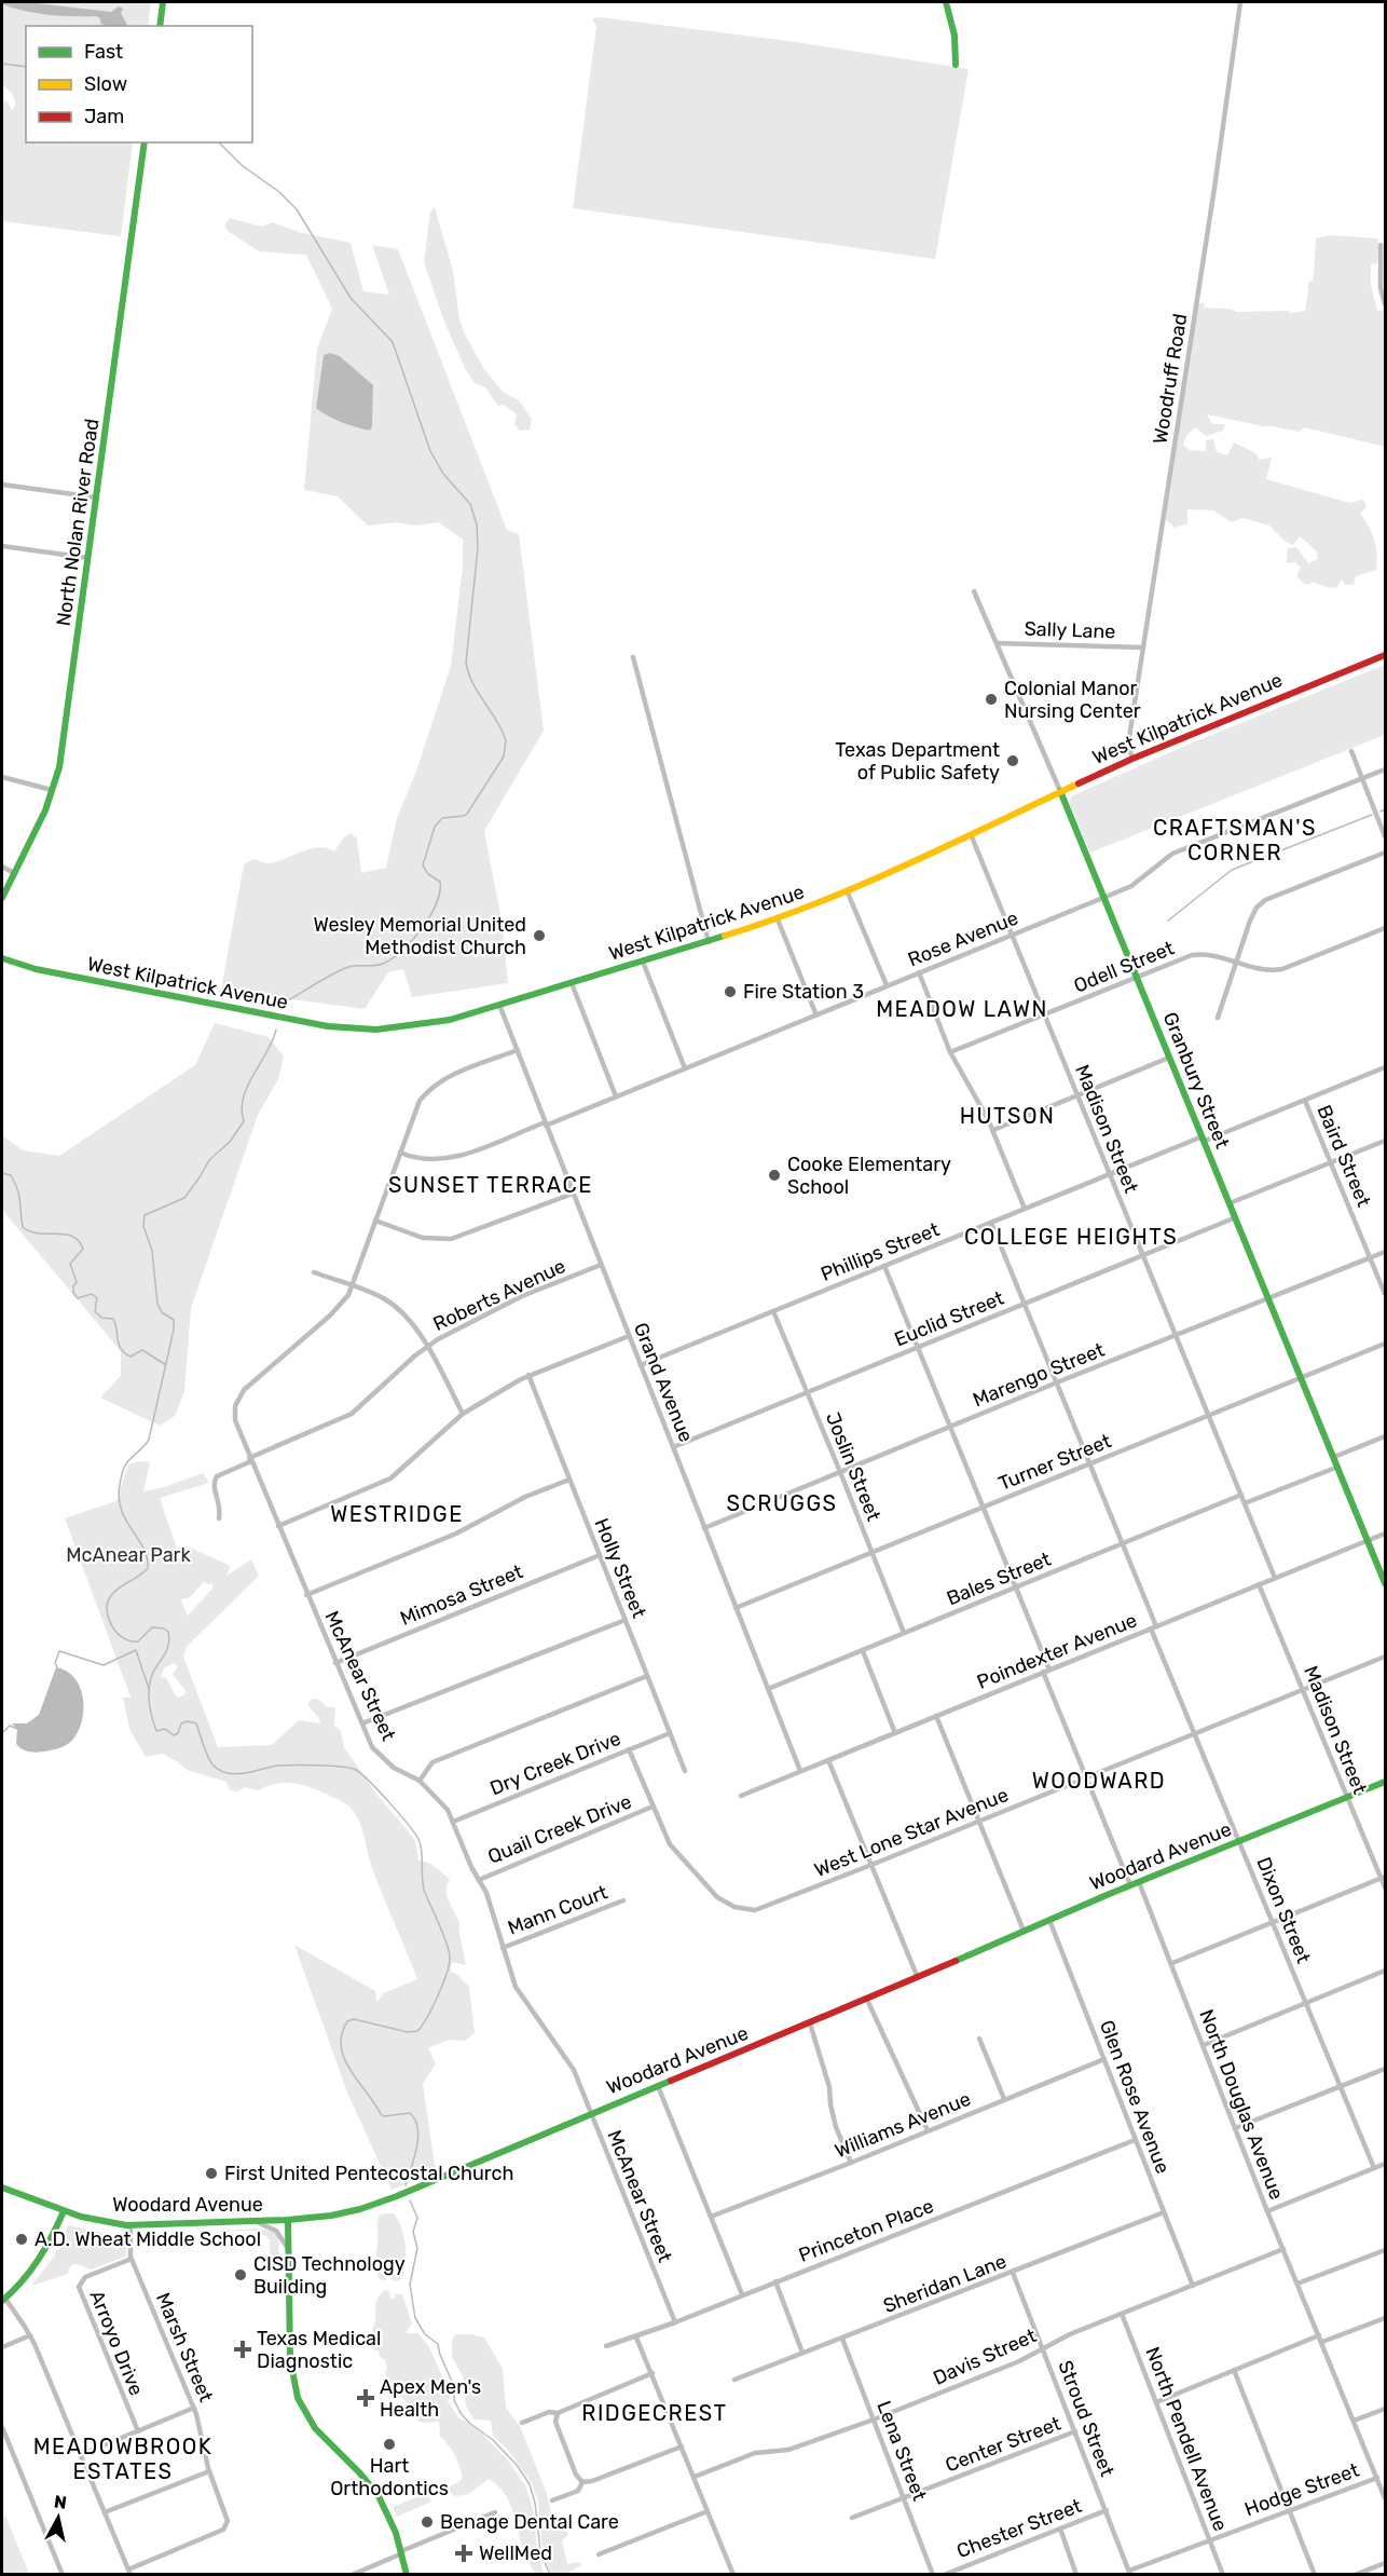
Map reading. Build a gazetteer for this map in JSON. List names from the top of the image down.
{
  "streets": {
    "street": [
      "Woodruff Road",
      "North Nolan River Road",
      "Sally Lane",
      "West Kilpatrick Avenue",
      "Rose Avenue",
      "Odell Street",
      "Granbury Street",
      "Madison Street",
      "Baird Street",
      "Phillips Street",
      "Roberts Avenue",
      "Euclid Street",
      "Marengo Street",
      "Grand Avenue",
      "Turner Street",
      "Joslin Street",
      "Holly Street",
      "Bales Street",
      "Mimosa Street",
      "Poindexter Avenue",
      "McAnear Street",
      "Dry Creek Drive",
      "Quail Creek Drive",
      "West Lone Star Avenue",
      "Woodard Avenue",
      "Mann Court",
      "Dixon Street",
      "Glen Rose Avenue",
      "North Douglas Avenue",
      "Williams Avenue",
      "Princeton Place",
      "Sheridan Lane",
      "Arroyo Drive",
      "Marsh Street",
      "Davis Street",
      "Stroud Street",
      "North Pendell Avenue",
      "Center Street",
      "Lena Street",
      "Hodge Street",
      "Chester Street"
    ]
  },
  "crossings": [
    ["Woodruff Road", "Sally Lane"],
    ["Woodruff Road", "West Kilpatrick Avenue"],
    ["Sally Lane", "Granbury Street"],
    ["West Kilpatrick Avenue", "Granbury Street"],
    ["West Kilpatrick Avenue", "Madison Street"],
    ["West Kilpatrick Avenue", "Grand Avenue"],
    ["Rose Avenue", "Granbury Street"],
    ["Rose Avenue", "Madison Street"],
    ["Rose Avenue", "Grand Avenue"],
    ["Odell Street", "Granbury Street"],
    ["Odell Street", "Madison Street"],
    ["Granbury Street", "Phillips Street"],
    ["Granbury Street", "Euclid Street"],
    ["Granbury Street", "Marengo Street"],
    ["Granbury Street", "Turner Street"],
    ["Granbury Street", "Poindexter Avenue"],
    ["Madison Street", "Phillips Street"],
    ["Madison Street", "Euclid Street"],
    ["Madison Street", "Marengo Street"],
    ["Madison Street", "Turner Street"],
    ["Madison Street", "Bales Street"],
    ["Madison Street", "Poindexter Avenue"],
    ["Madison Street", "West Lone Star Avenue"],
    ["Madison Street", "Woodard Avenue"],
    ["Baird Street", "Phillips Street"],
    ["Baird Street", "Marengo Street"],
    ["Phillips Street", "Grand Avenue"],
    ["Phillips Street", "Joslin Street"],
    ["Phillips Street", "Dixon Street"],
    ["Roberts Avenue", "Grand Avenue"],
    ["Roberts Avenue", "McAnear Street"],
    ["Euclid Street", "Grand Avenue"],
    ["Euclid Street", "Joslin Street"],
    ["Euclid Street", "Dixon Street"],
    ["Marengo Street", "Grand Avenue"],
    ["Marengo Street", "Joslin Street"],
    ["Marengo Street", "Dixon Street"],
    ["Grand Avenue", "Turner Street"],
    ["Grand Avenue", "Bales Street"],
    ["Grand Avenue", "Poindexter Avenue"],
    ["Turner Street", "Joslin Street"],
    ["Turner Street", "Dixon Street"],
    ["Joslin Street", "Bales Street"],
    ["Holly Street", "Mimosa Street"],
    ["Holly Street", "Dry Creek Drive"],
    ["Bales Street", "Dixon Street"],
    ["Mimosa Street", "McAnear Street"],
    ["Poindexter Avenue", "Dixon Street"],
    ["McAnear Street", "Dry Creek Drive"],
    ["McAnear Street", "Quail Creek Drive"],
    ["McAnear Street", "Woodard Avenue"],
    ["McAnear Street", "Mann Court"],
    ["McAnear Street", "Princeton Place"],
    ["Dry Creek Drive", "West Lone Star Avenue"],
    ["Quail Creek Drive", "West Lone Star Avenue"],
    ["West Lone Star Avenue", "Dixon Street"],
    ["Woodard Avenue", "Dixon Street"],
    ["Woodard Avenue", "Glen Rose Avenue"],
    ["Woodard Avenue", "North Douglas Avenue"],
    ["Woodard Avenue", "Marsh Street"],
    ["Glen Rose Avenue", "Williams Avenue"],
    ["Glen Rose Avenue", "Princeton Place"],
    ["Glen Rose Avenue", "Sheridan Lane"],
    ["Glen Rose Avenue", "Davis Street"],
    ["North Douglas Avenue", "Davis Street"],
    ["Sheridan Lane", "Stroud Street"],
    ["Sheridan Lane", "Lena Street"],
    ["Arroyo Drive", "Marsh Street"],
    ["Davis Street", "Stroud Street"],
    ["Davis Street", "North Pendell Avenue"],
    ["Davis Street", "Lena Street"],
    ["Stroud Street", "Center Street"],
    ["Stroud Street", "Hodge Street"],
    ["Stroud Street", "Chester Street"],
    ["North Pendell Avenue", "Hodge Street"],
    ["Center Street", "Lena Street"]
  ],
  "districts": [
    "CRAFTSMAN'S CORNER",
    "MEADOW LAWN",
    "HUTSON",
    "SUNSET TERRACE",
    "COLLEGE HEIGHTS",
    "SCRUGGS",
    "WESTRIDGE",
    "WOODWARD",
    "RIDGECREST",
    "MEADOWBROOK ESTATES"
  ],
  "parks": ["McAnear Park"],
  "places": {
    "other": [
      "Colonial Manor Nursing Center",
      "Texas Department of Public Safety",
      "Wesley Memorial United Methodist Church",
      "Fire Station 3",
      "Cooke Elementary School",
      "First United Pentecostal Church",
      "A.D. Wheat Middle School",
      "CISD Technology Building",
      "Hart Orthodontics",
      "Benage Dental Care"
    ],
    "health": ["Texas Medical Diagnostic", "Apex Men's Health", "WellMed"]
  },
  "legend": ["Fast", "Slow", "Jam"],
  "north": "top"
}
